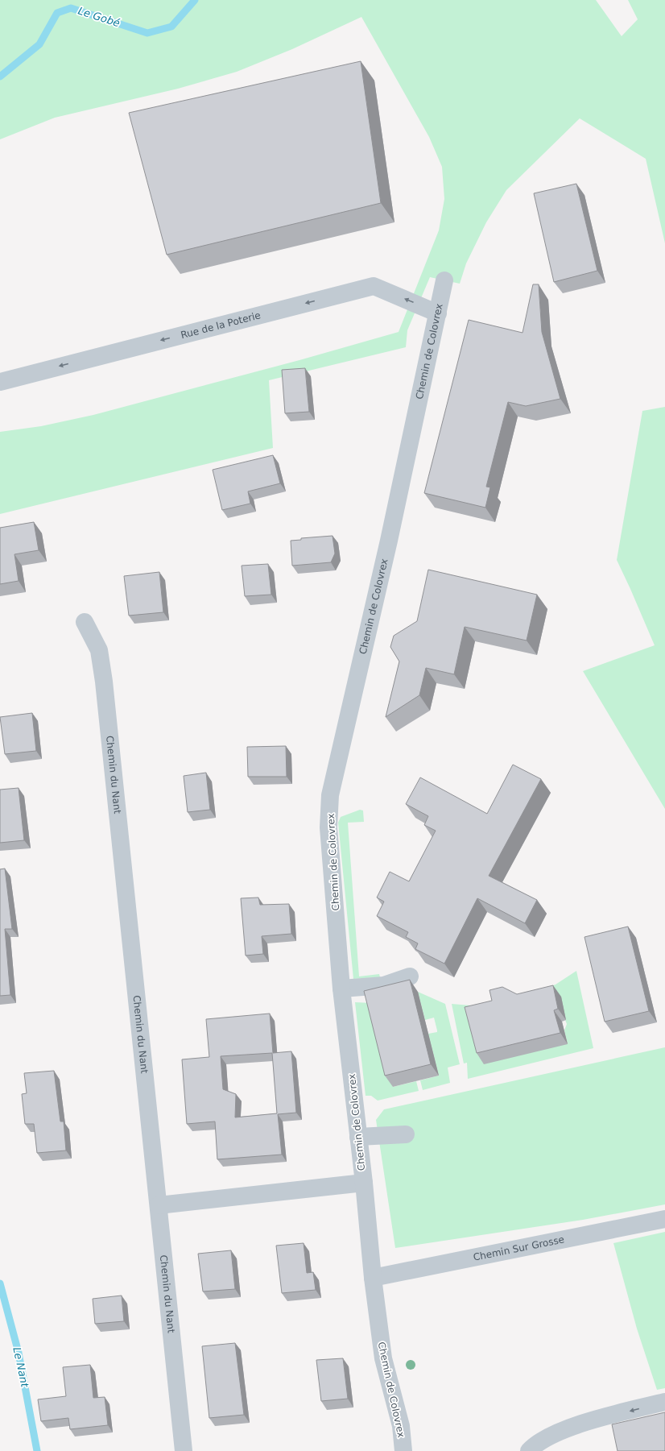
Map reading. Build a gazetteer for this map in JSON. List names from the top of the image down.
{
  "streets": {
    "street": [
      "Rue de la Poterie",
      "Chemin de Colovrex",
      "Chemin du Nant",
      "Chemin Sur Grosse"
    ]
  },
  "crossings": [
    ["Rue de la Poterie", "Chemin de Colovrex"],
    ["Chemin de Colovrex", "Chemin Sur Grosse"]
  ],
  "one_way": ["Rue de la Poterie"],
  "water": ["Le Gobé", "Le Nant"]
}
